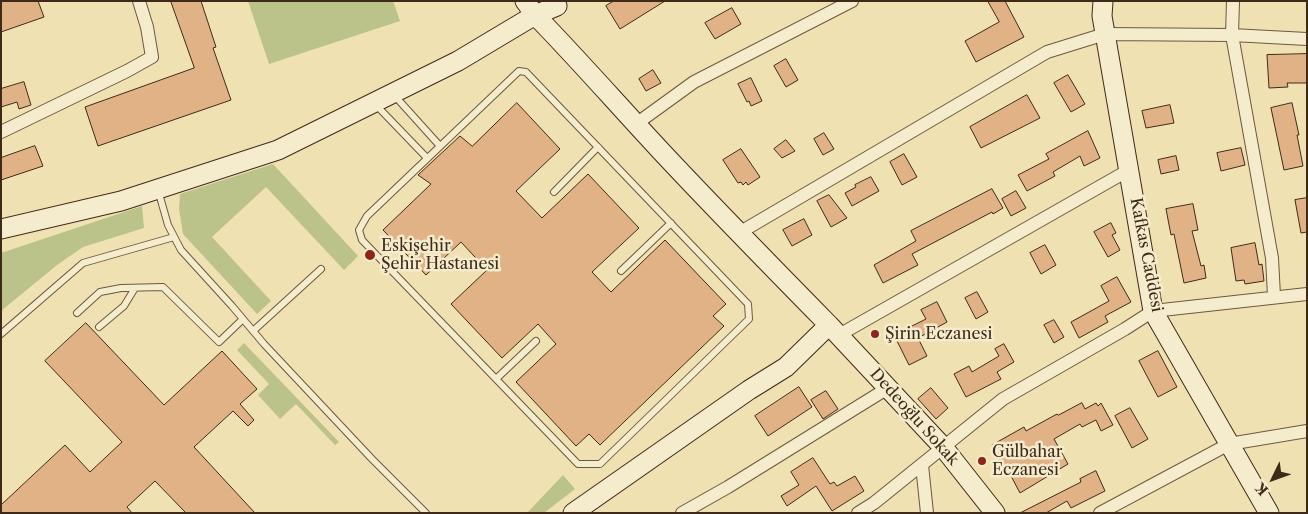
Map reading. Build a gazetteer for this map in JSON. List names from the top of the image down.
{
  "streets": {
    "street": ["Kafkas Caddesi", "Dedeoğlu Sokak"]
  },
  "places": ["Eskişehir Şehir Hastanesi", "Şirin Eczanesi", "Gülbahar Eczanesi"],
  "north": "bottom left"
}
